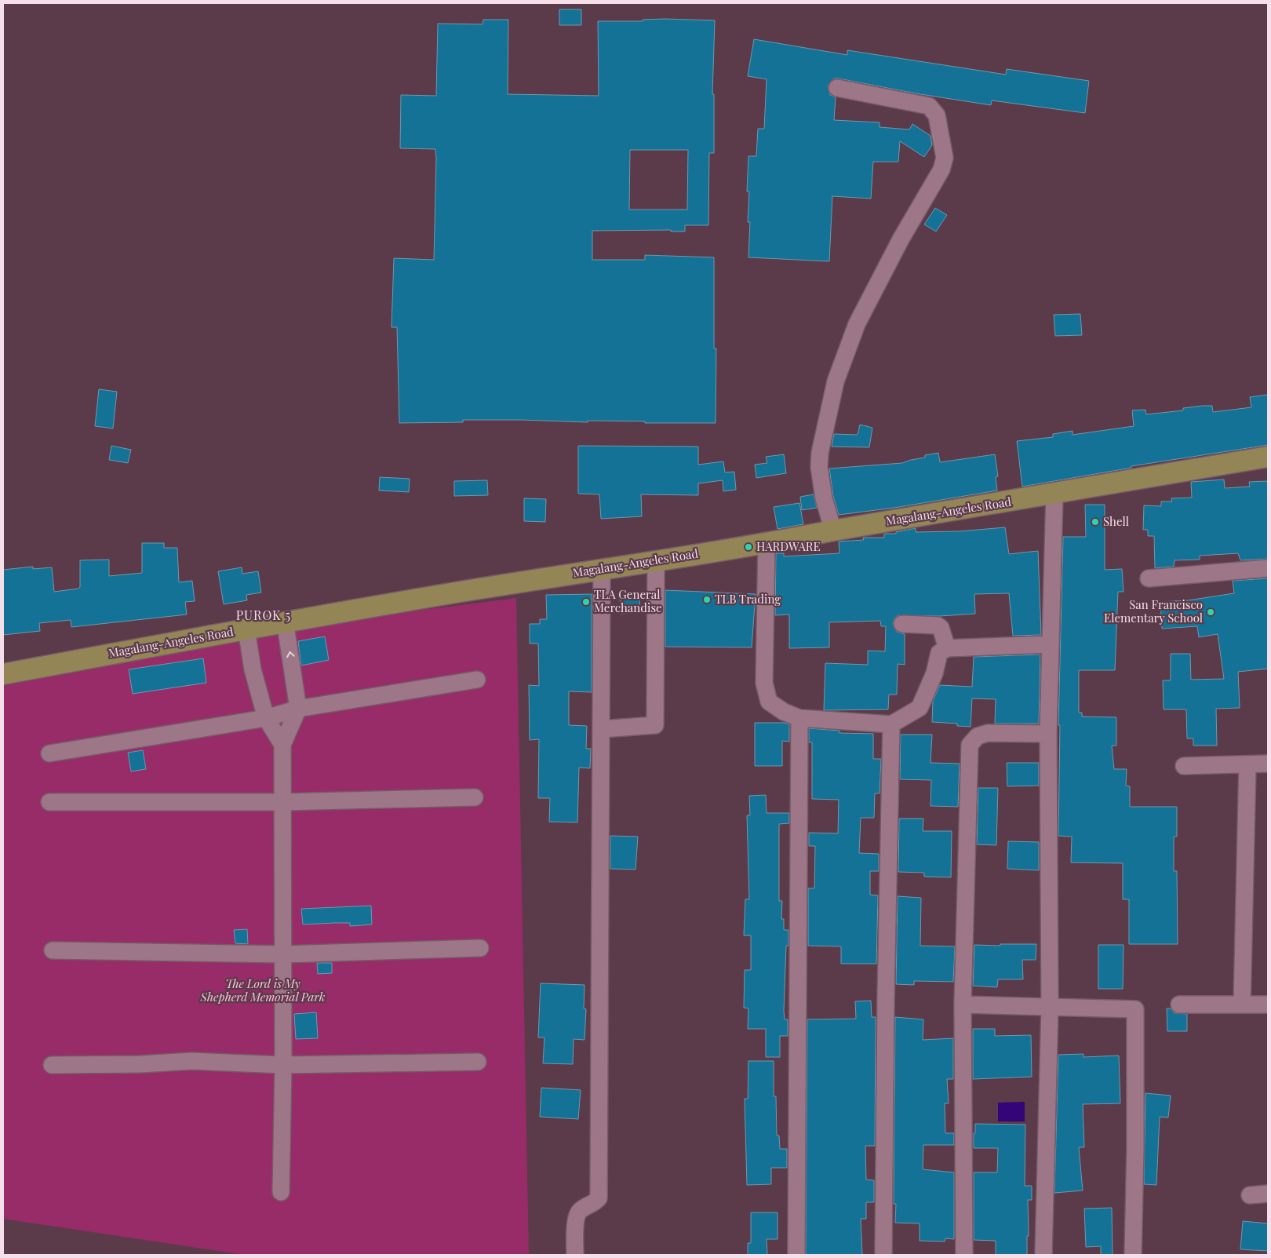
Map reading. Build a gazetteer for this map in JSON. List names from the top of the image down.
{
  "streets": {
    "main road": ["Magalang-Angeles Road"]
  },
  "districts": ["PUROK 5"],
  "parks": ["The Lord is My Shepherd Memorial Park"],
  "places": [
    "Shell",
    "HARDWARE",
    "TLB Trading",
    "TLA General Merchandise",
    "San Francisco Elementary School"
  ]
}
